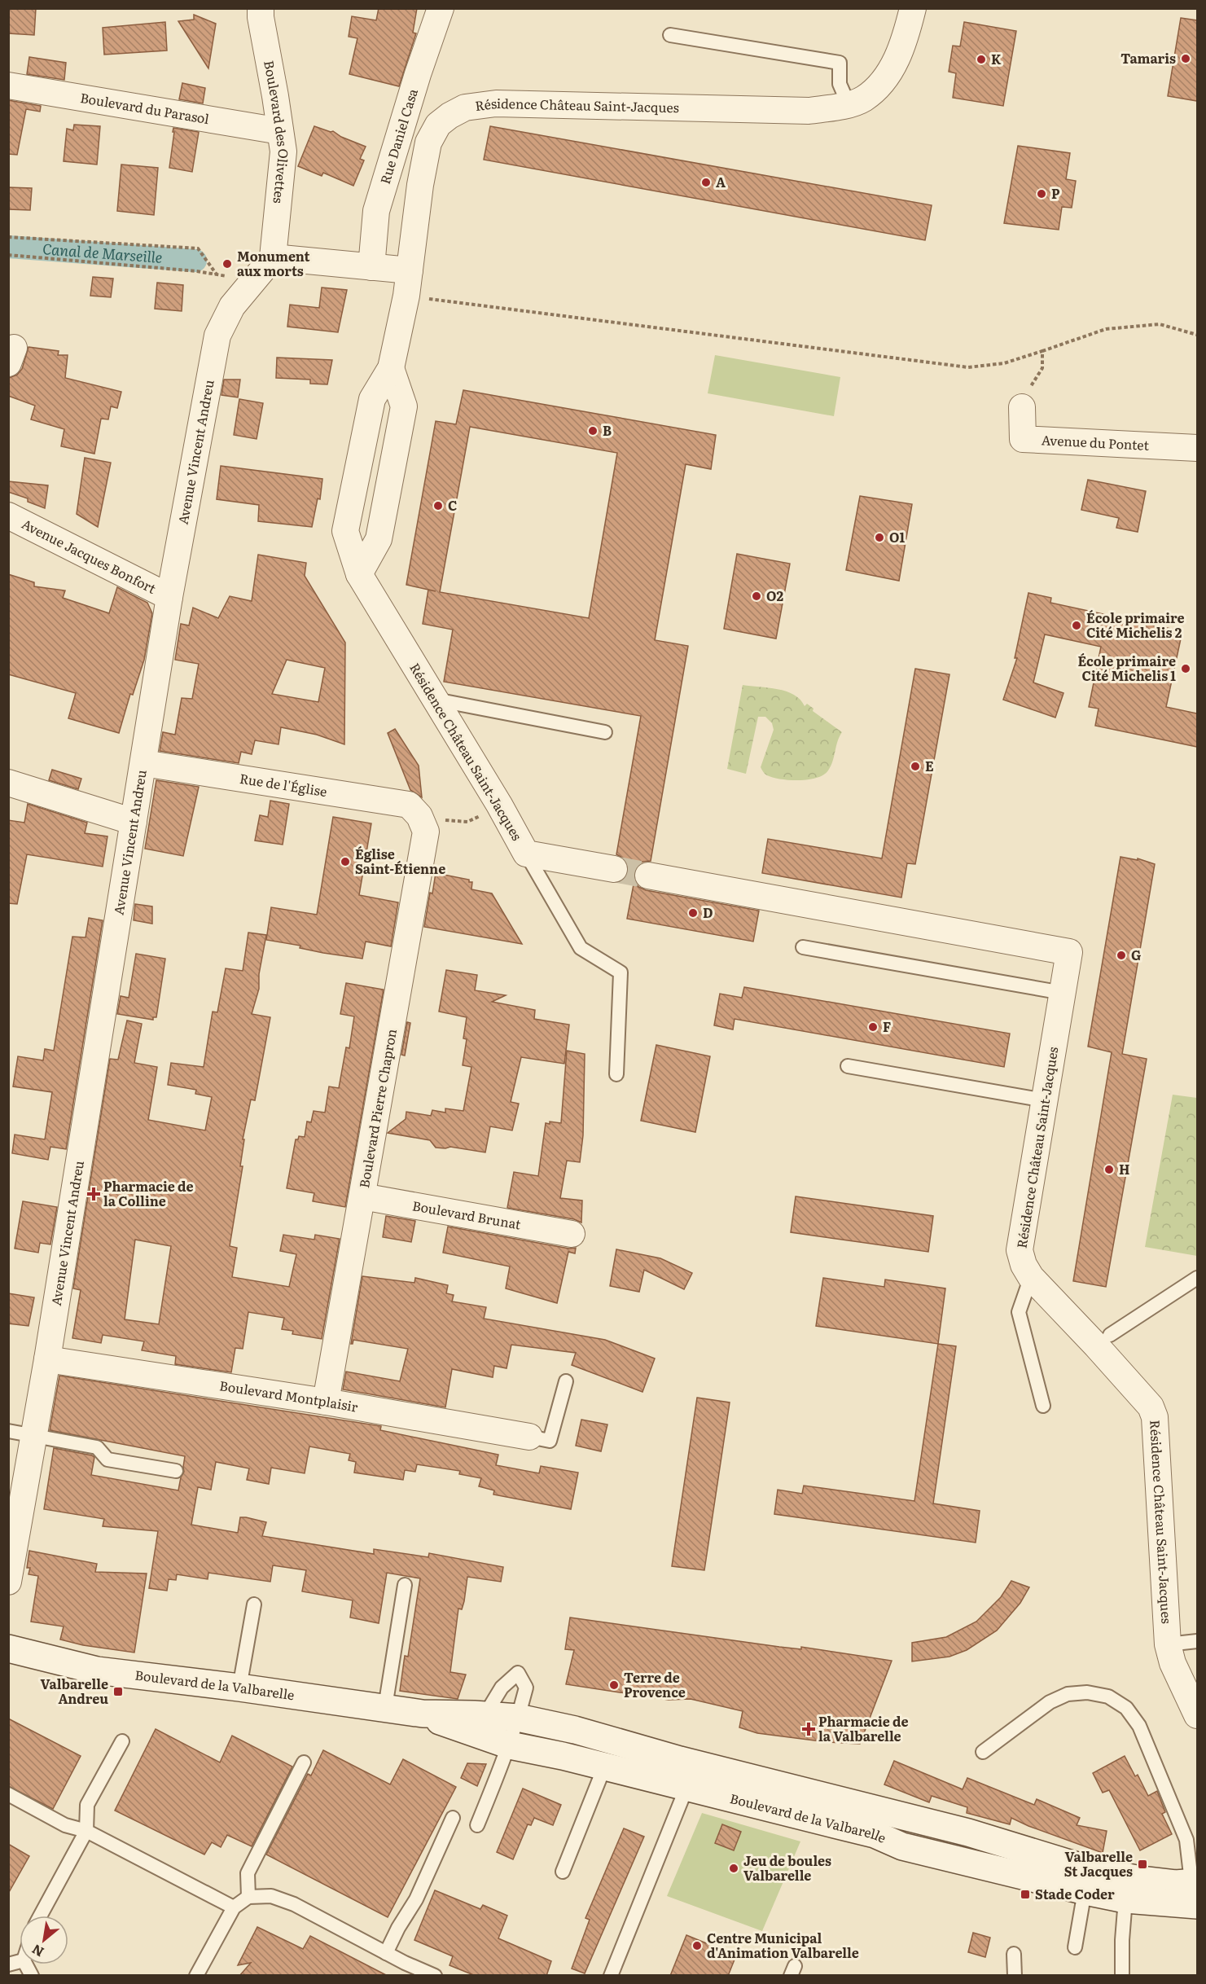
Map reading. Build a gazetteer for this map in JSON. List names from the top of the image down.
{
  "streets": {
    "street": [
      "Résidence Château Saint-Jacques",
      "Boulevard du Parasol",
      "Boulevard des Olivettes",
      "Rue Daniel Casa",
      "Avenue du Pontet",
      "Avenue Vincent Andreu",
      "Avenue Jacques Bonfort",
      "Rue de l'Église",
      "Boulevard Pierre Chapron",
      "Boulevard Brunat",
      "Boulevard Montplaisir",
      "Boulevard de la Valbarelle"
    ]
  },
  "crossings": [
    ["Boulevard du Parasol", "Boulevard des Olivettes"],
    ["Boulevard des Olivettes", "Avenue Vincent Andreu"],
    ["Avenue Vincent Andreu", "Avenue Jacques Bonfort"],
    ["Avenue Vincent Andreu", "Rue de l'Église"],
    ["Avenue Vincent Andreu", "Boulevard Montplaisir"],
    ["Rue de l'Église", "Boulevard Pierre Chapron"],
    ["Boulevard Pierre Chapron", "Boulevard Brunat"],
    ["Boulevard Pierre Chapron", "Boulevard Montplaisir"]
  ],
  "water": ["Canal de Marseille"],
  "places": {
    "other": [
      "Tamaris",
      "K",
      "A",
      "P",
      "Monument aux morts",
      "B",
      "C",
      "O1",
      "O2",
      "École primaire Cité Michelis 2",
      "École primaire Cité Michelis 1",
      "E",
      "Église Saint-Étienne",
      "D",
      "G",
      "F",
      "H",
      "Terre de Provence",
      "Jeu de boules Valbarelle",
      "Centre Municipal d'Animation Valbarelle"
    ],
    "health": ["Pharmacie de la Colline", "Pharmacie de la Valbarelle"],
    "transit": ["Valbarelle Andreu", "Valbarelle St Jacques", "Stade Coder"]
  },
  "north": "bottom left"
}
